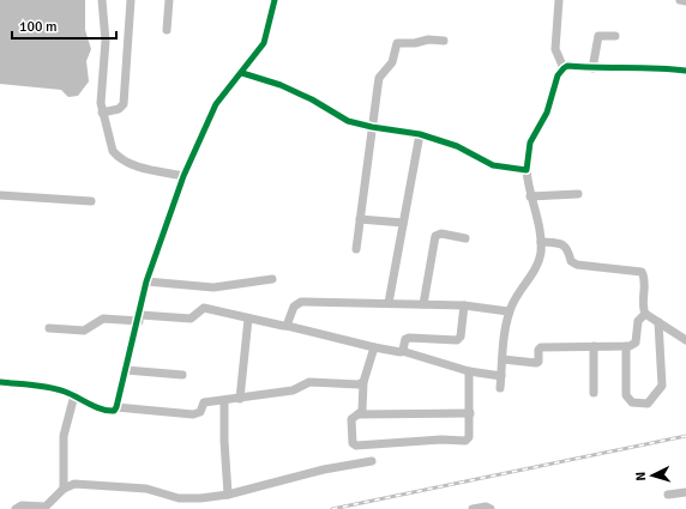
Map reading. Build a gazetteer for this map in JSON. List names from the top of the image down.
{
  "scale_bar": "100 m",
  "north": "left"
}
